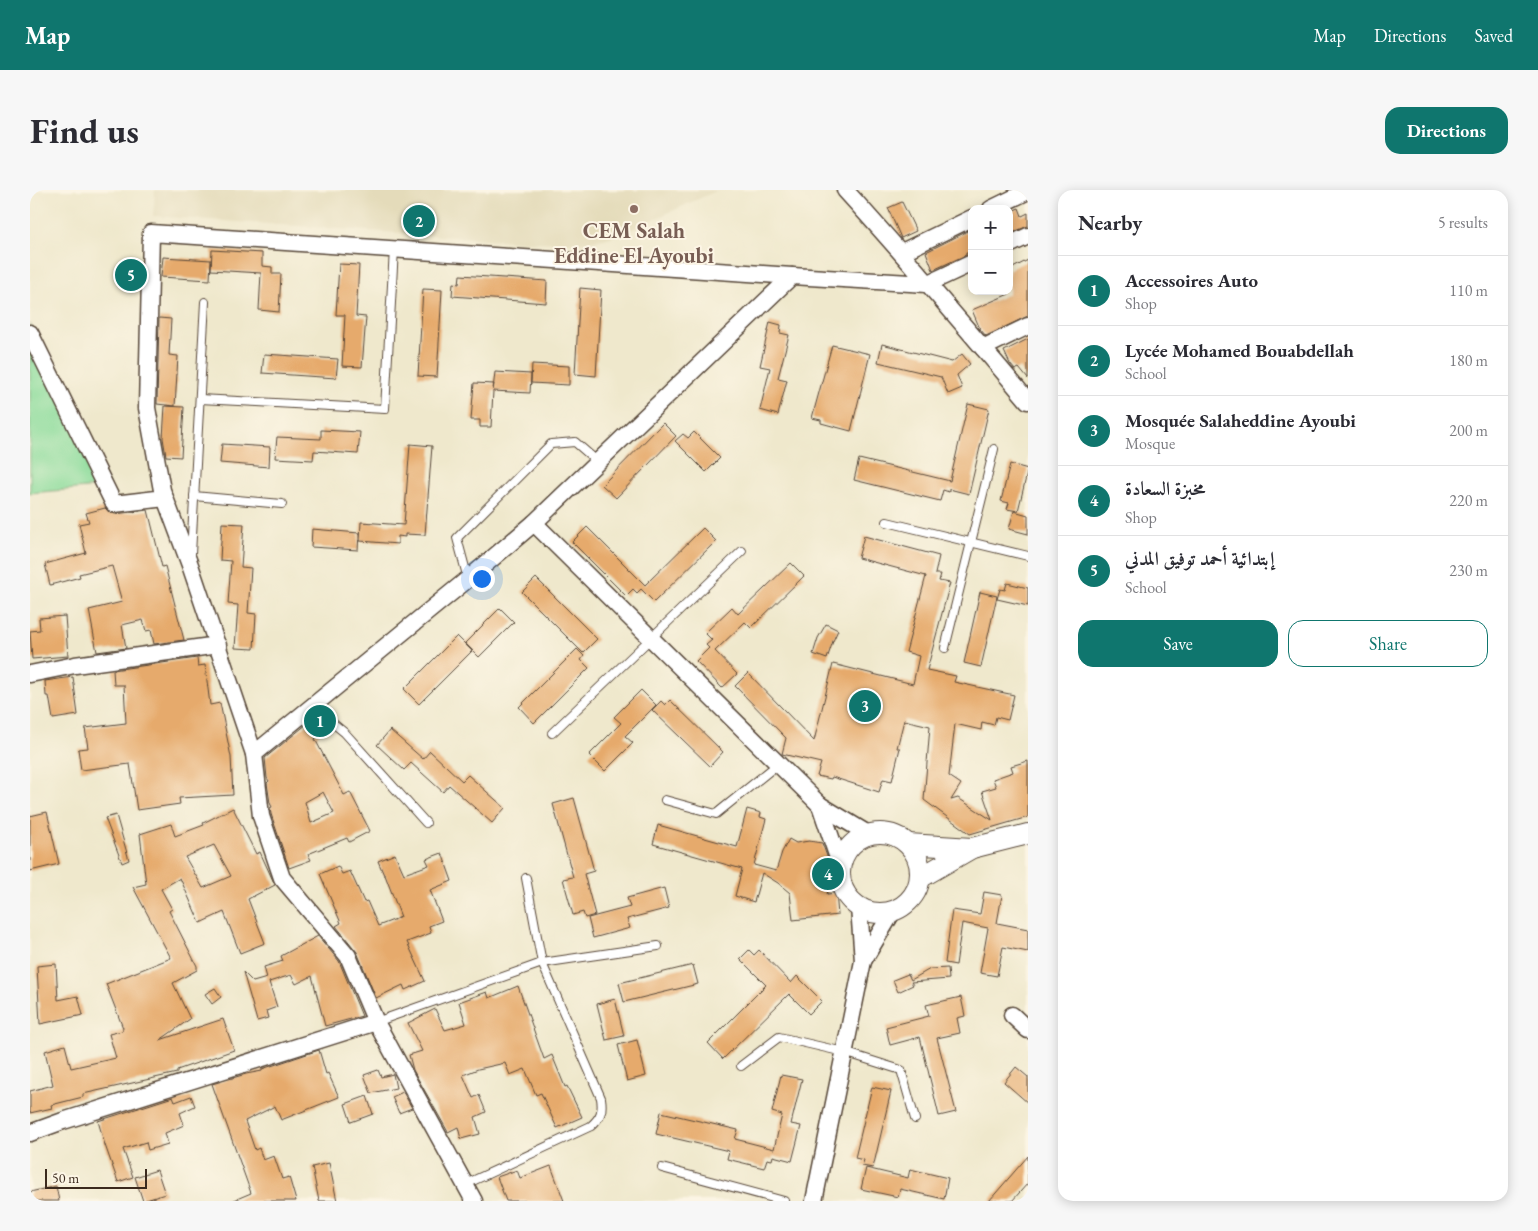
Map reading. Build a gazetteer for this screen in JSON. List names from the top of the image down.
{
  "places": ["CEM Salah Eddine El Ayoubi"],
  "scale_bar": "50 m",
  "page": {
    "header": "Map",
    "nav": ["Map", "Directions", "Saved"],
    "buttons": [
      "Directions",
      ["Save", "Share"]
    ],
    "title": "Find us",
    "heading": ["Nearby", "5 results"],
    "pins": [
      "2",
      "5",
      "3",
      "1",
      "4"
    ],
    "map_buttons": ["+", "−"],
    "list": [
      {
        "mark": "1",
        "name": "Accessoires Auto",
        "note": "Shop",
        "value": "110 m"
      },
      {
        "mark": "2",
        "name": "Lycée Mohamed Bouabdellah",
        "note": "School",
        "value": "180 m"
      },
      {
        "mark": "3",
        "name": "Mosquée Salaheddine Ayoubi",
        "note": "Mosque",
        "value": "200 m"
      },
      {
        "mark": "4",
        "name": "مخبزة السعادة",
        "note": "Shop",
        "value": "220 m"
      },
      {
        "mark": "5",
        "name": "إبتدائية أحمد توفيق المدني",
        "note": "School",
        "value": "230 m"
      }
    ],
    "scale": "50 m"
  }
}
